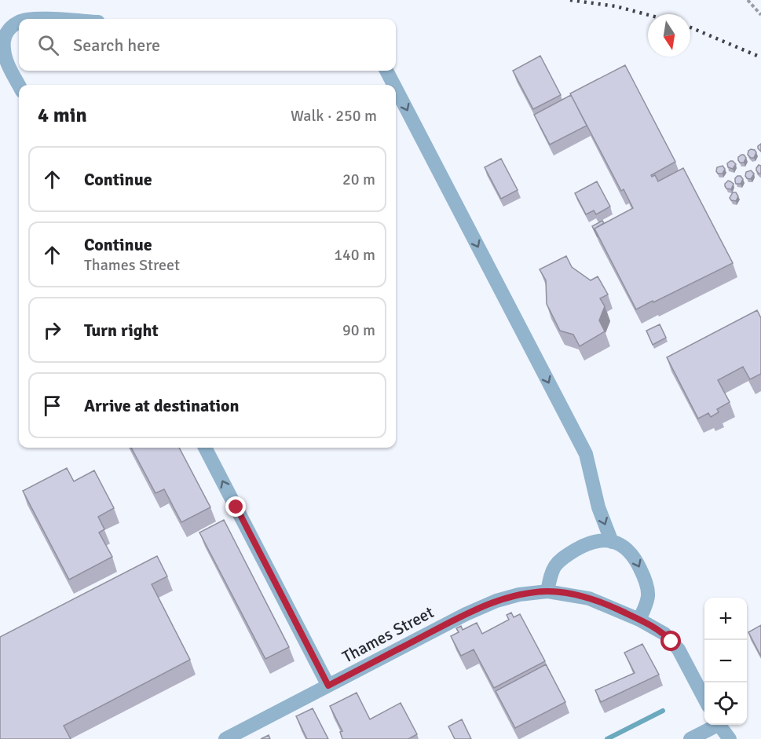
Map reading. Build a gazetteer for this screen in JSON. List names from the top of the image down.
{
  "streets": {
    "street": ["Thames Street"]
  },
  "north": "bottom",
  "page": {
    "search": "Search here",
    "heading": ["4 min", "Walk · 250 m"],
    "list": [
      ["Continue", "20 m"],
      ["Continue", "Thames Street", "140 m"],
      ["Turn right", "90 m"],
      "Arrive at destination"
    ],
    "map_buttons": ["+", "−"]
  }
}
